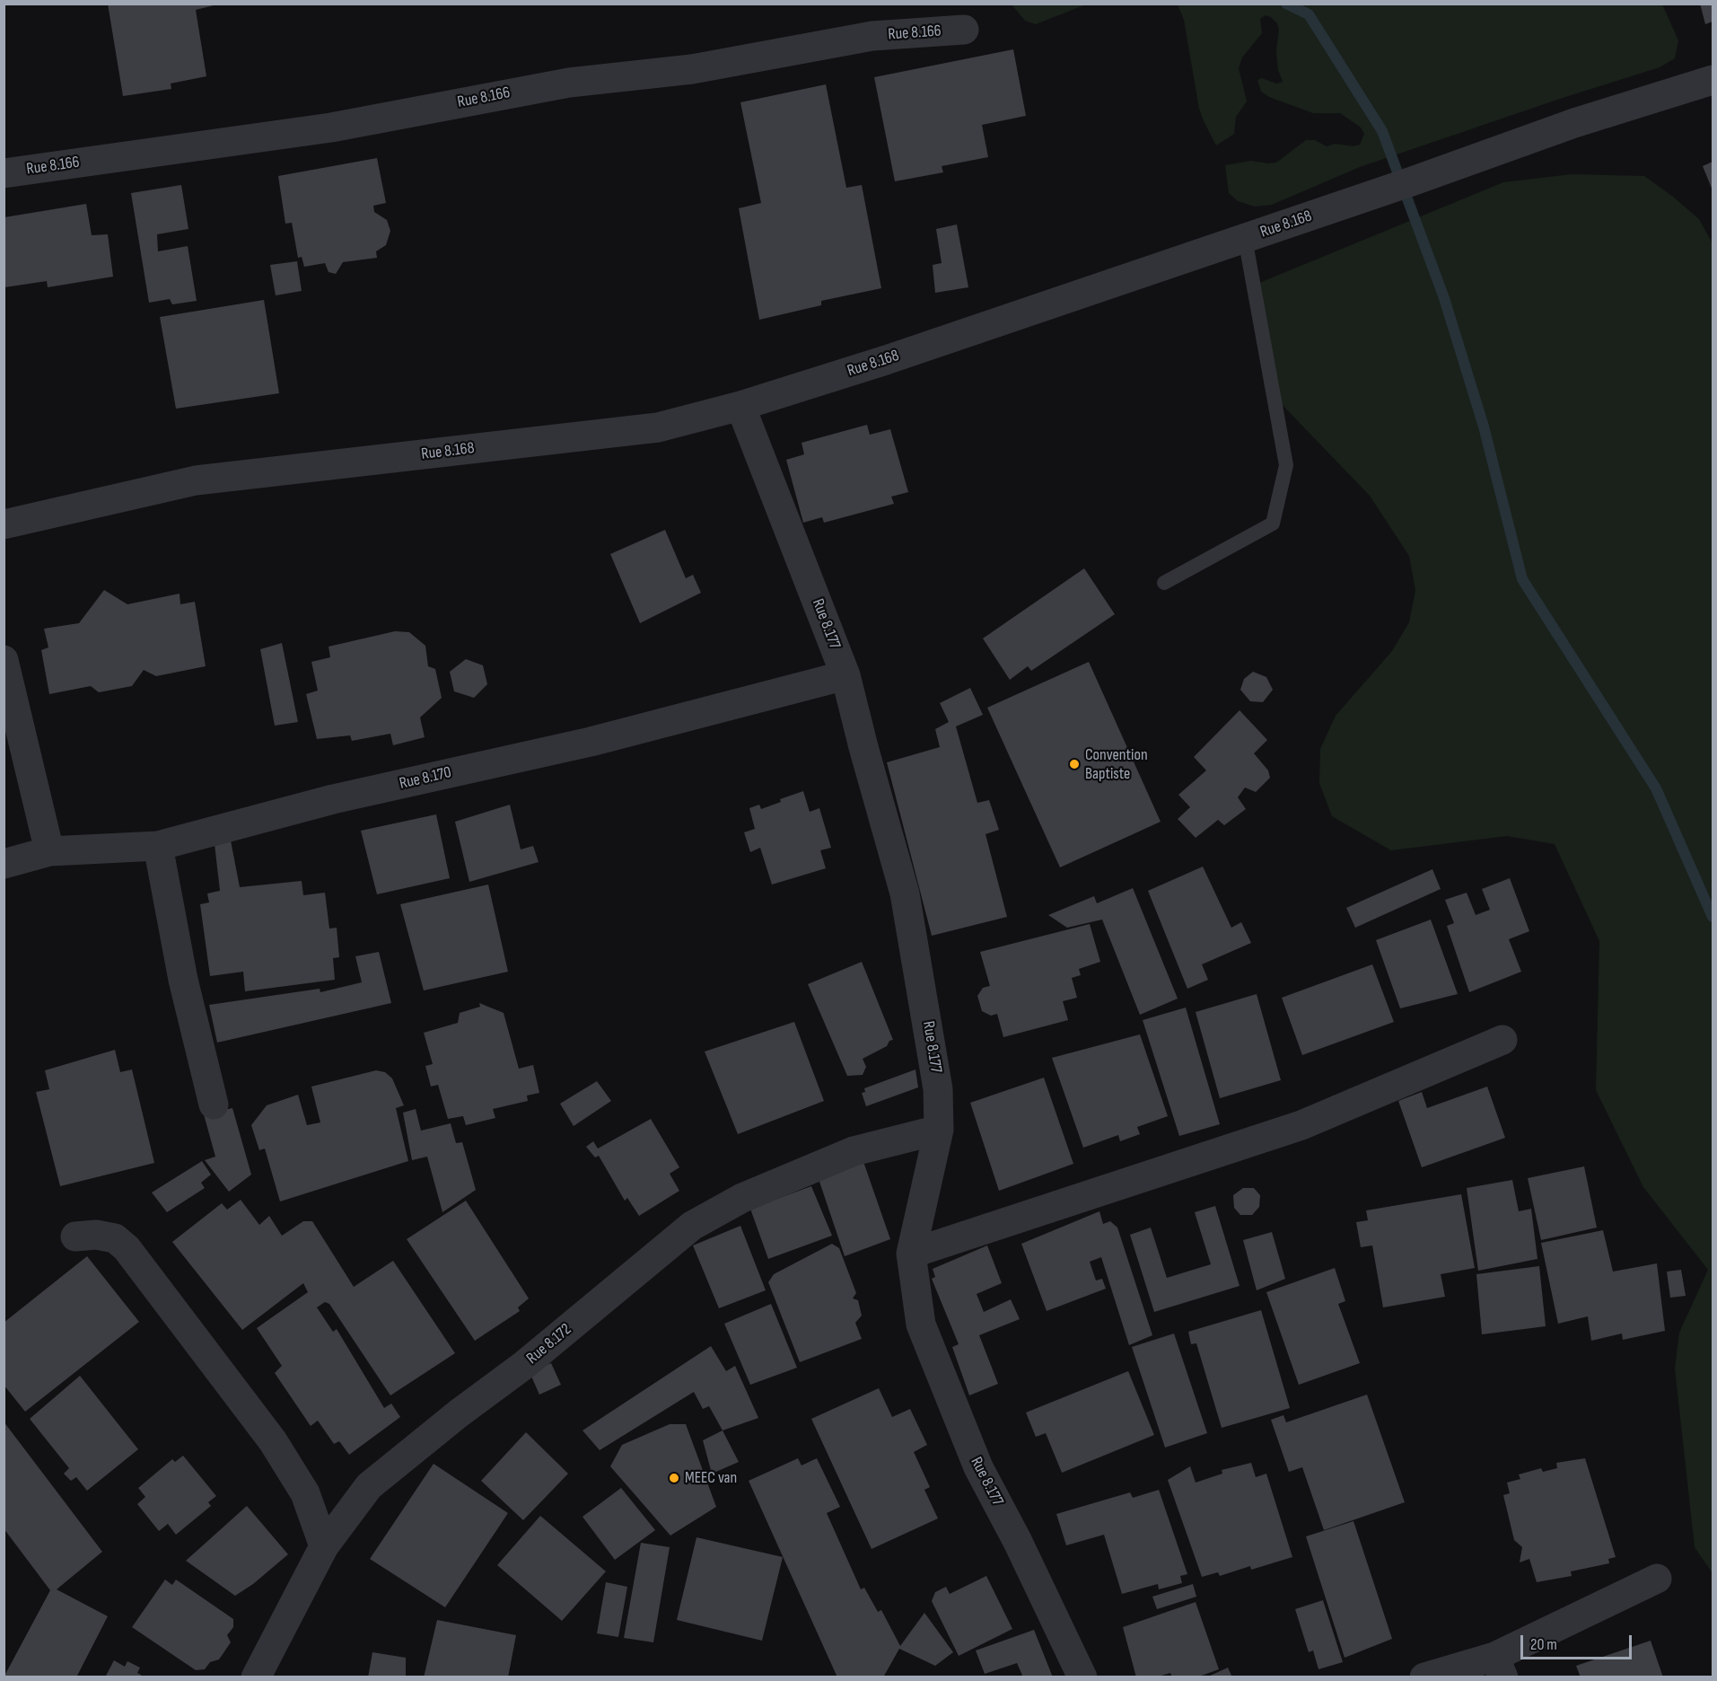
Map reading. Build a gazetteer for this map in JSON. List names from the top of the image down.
{
  "streets": {
    "street": [
      "Rue 8.166",
      "Rue 8.168",
      "Rue 8.177",
      "Rue 8.170",
      "Rue 8.172"
    ]
  },
  "crossings": [
    ["Rue 8.168", "Rue 8.177"],
    ["Rue 8.177", "Rue 8.170"],
    ["Rue 8.177", "Rue 8.172"]
  ],
  "places": ["Convention Baptiste", "MEEC van"],
  "scale_bar": "20 m"
}
